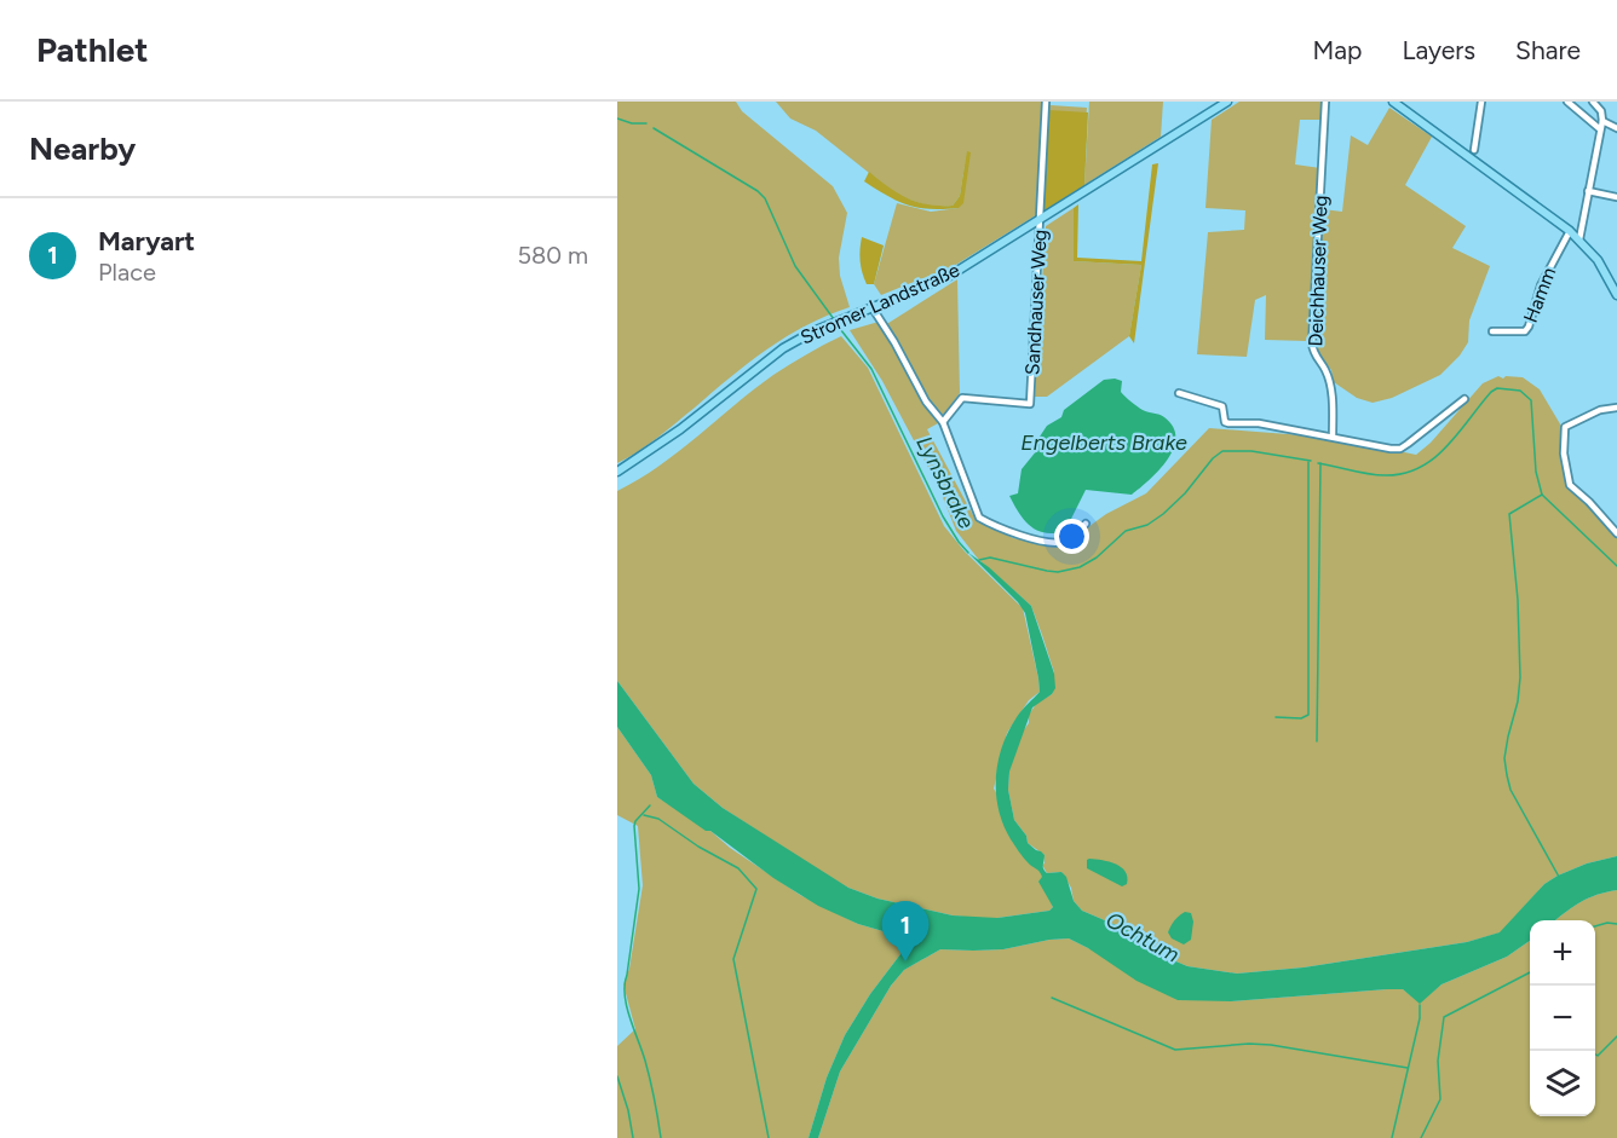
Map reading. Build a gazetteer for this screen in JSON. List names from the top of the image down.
{
  "streets": {
    "main road": ["Stromer Landstraße"],
    "street": ["Deichhauser Weg", "Hamm", "Sandhauser Weg"]
  },
  "crossings": [
    ["Sandhauser Weg", "Stromer Landstraße"]
  ],
  "water": ["Engelberts Brake", "Lynsbrake", "Ochtum"],
  "page": {
    "header": "Pathlet",
    "nav": ["Map", "Layers", "Share"],
    "heading": "Nearby",
    "list": [
      {
        "mark": "1",
        "name": "Maryart",
        "note": "Place",
        "value": "580 m"
      }
    ],
    "pins": "1",
    "map_buttons": ["+", "−"]
  }
}
